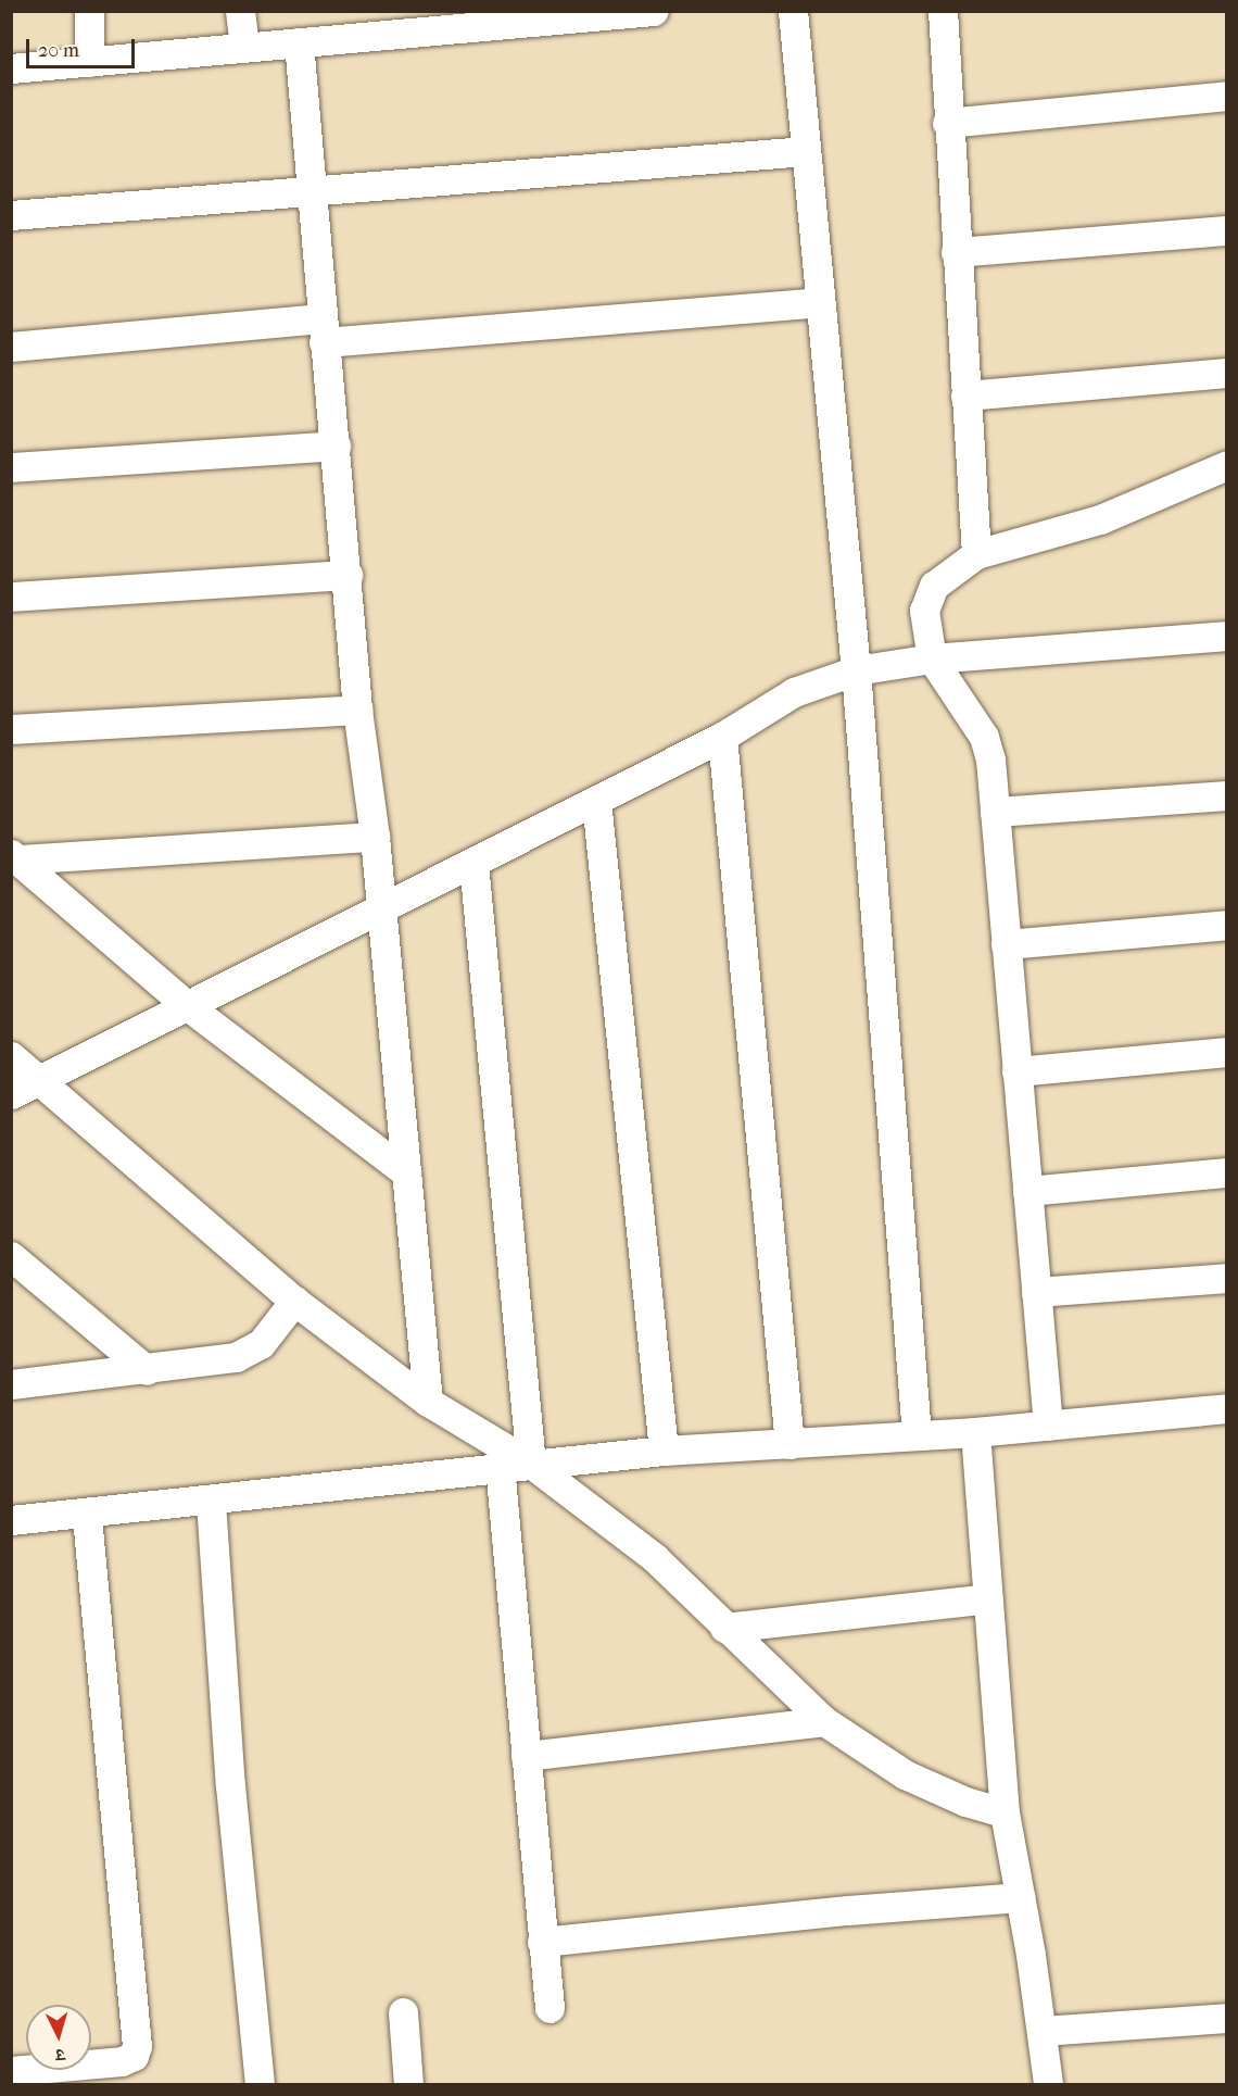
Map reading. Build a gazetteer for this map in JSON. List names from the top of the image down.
{
  "scale_bar": "20 m",
  "north": "bottom"
}
